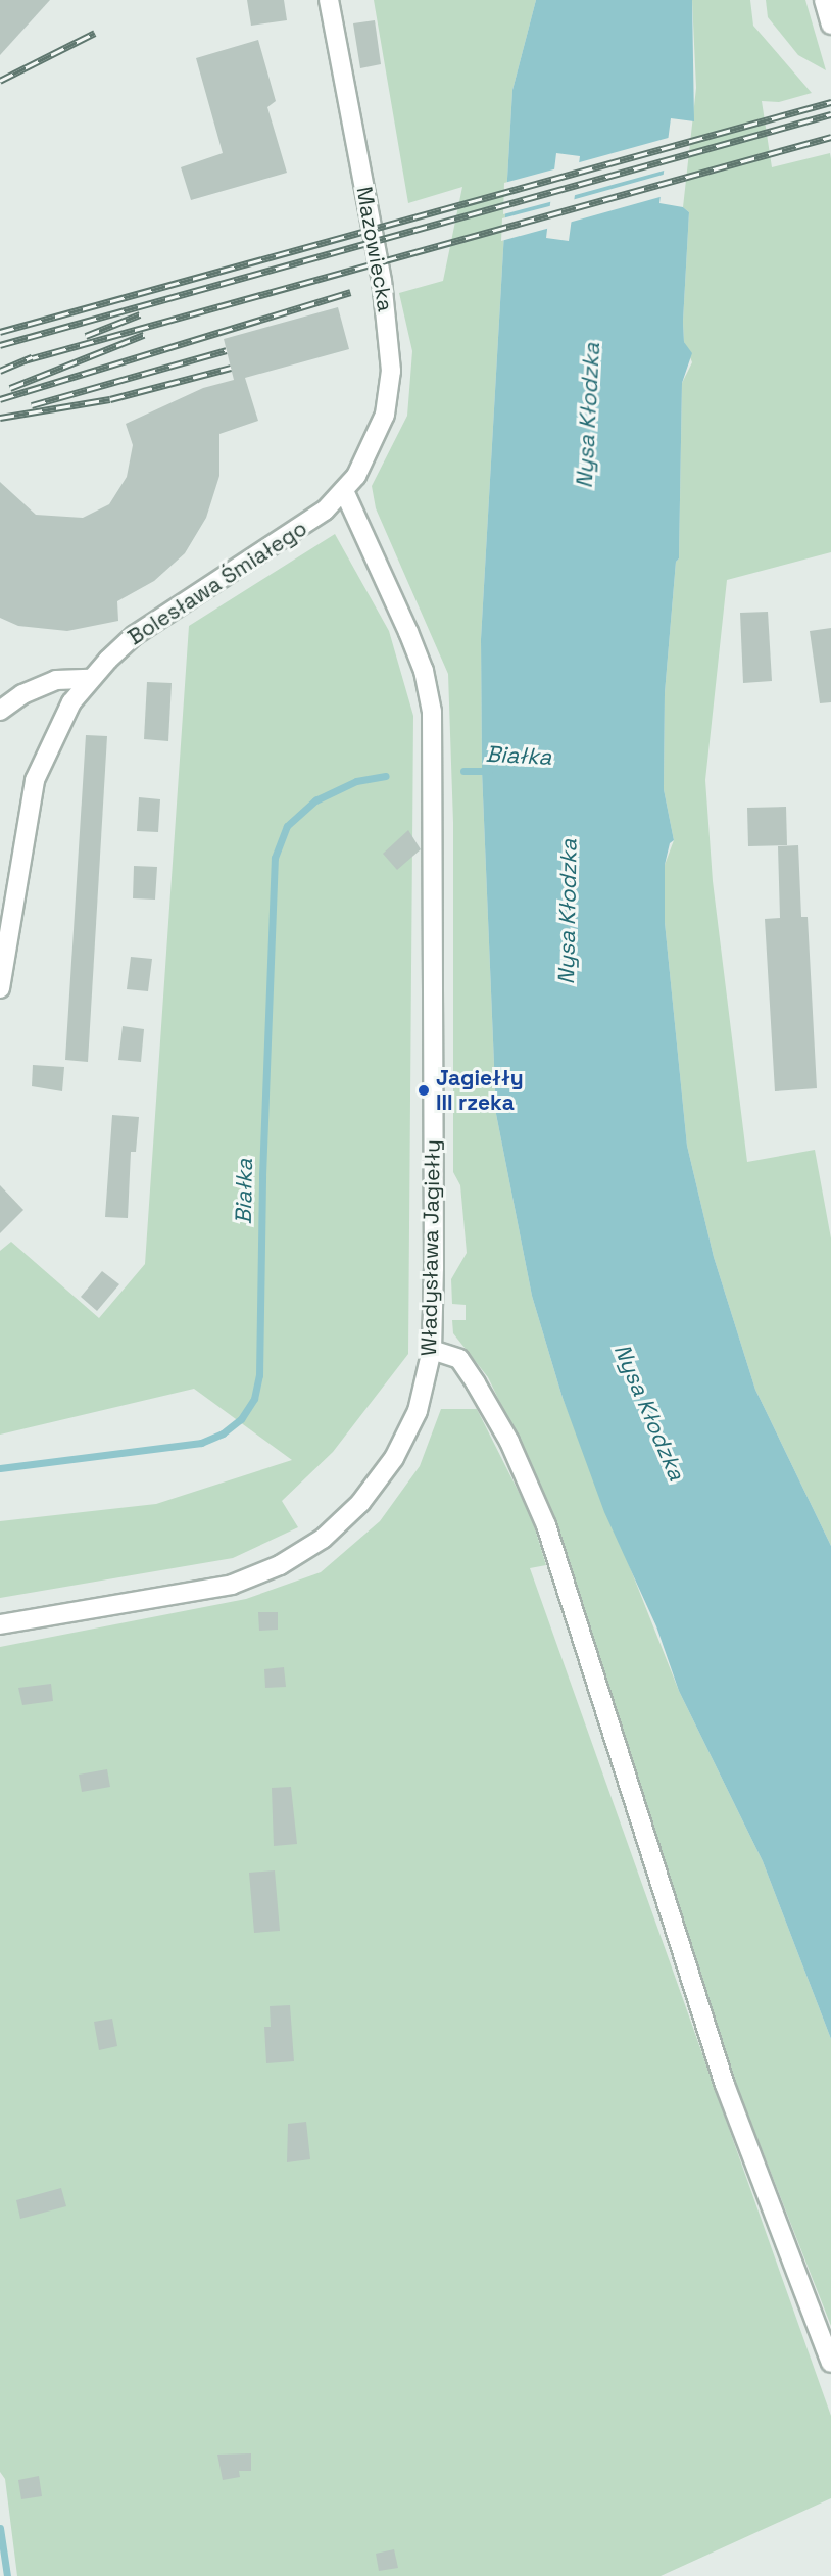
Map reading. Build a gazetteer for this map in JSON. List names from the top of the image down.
{
  "streets": {
    "street": ["Mazowiecka", "Bolesława Śmiałego", "Władysława Jagiełły"]
  },
  "crossings": [
    ["Mazowiecka", "Bolesława Śmiałego"],
    ["Mazowiecka", "Władysława Jagiełły"],
    ["Bolesława Śmiałego", "Władysława Jagiełły"]
  ],
  "water": ["Nysa Kłodzka", "Białka"],
  "places": ["Jagiełły III rzeka"]
}
